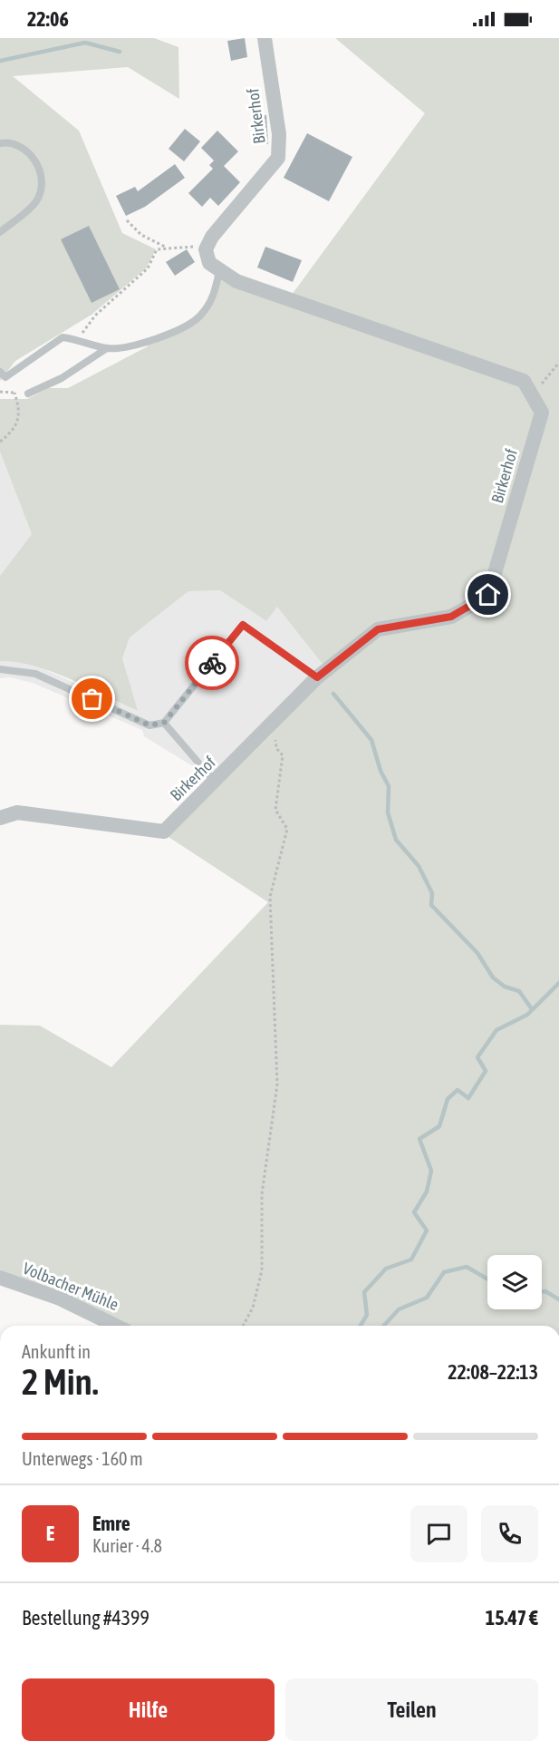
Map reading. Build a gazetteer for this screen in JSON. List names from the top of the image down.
{
  "streets": {
    "street": ["Birkerhof", "Volbacher Mühle"]
  },
  "page": {
    "status": "22:06",
    "heading": ["2 Min.", "Ankunft in", "22:08–22:13"],
    "panel": [
      "Emre",
      "Kurier · 4.8",
      "Bestellung #4399",
      "15.47 €"
    ],
    "bar": "Unterwegs · 160 m",
    "round": "E",
    "buttons": ["Hilfe", "Teilen"]
  }
}
